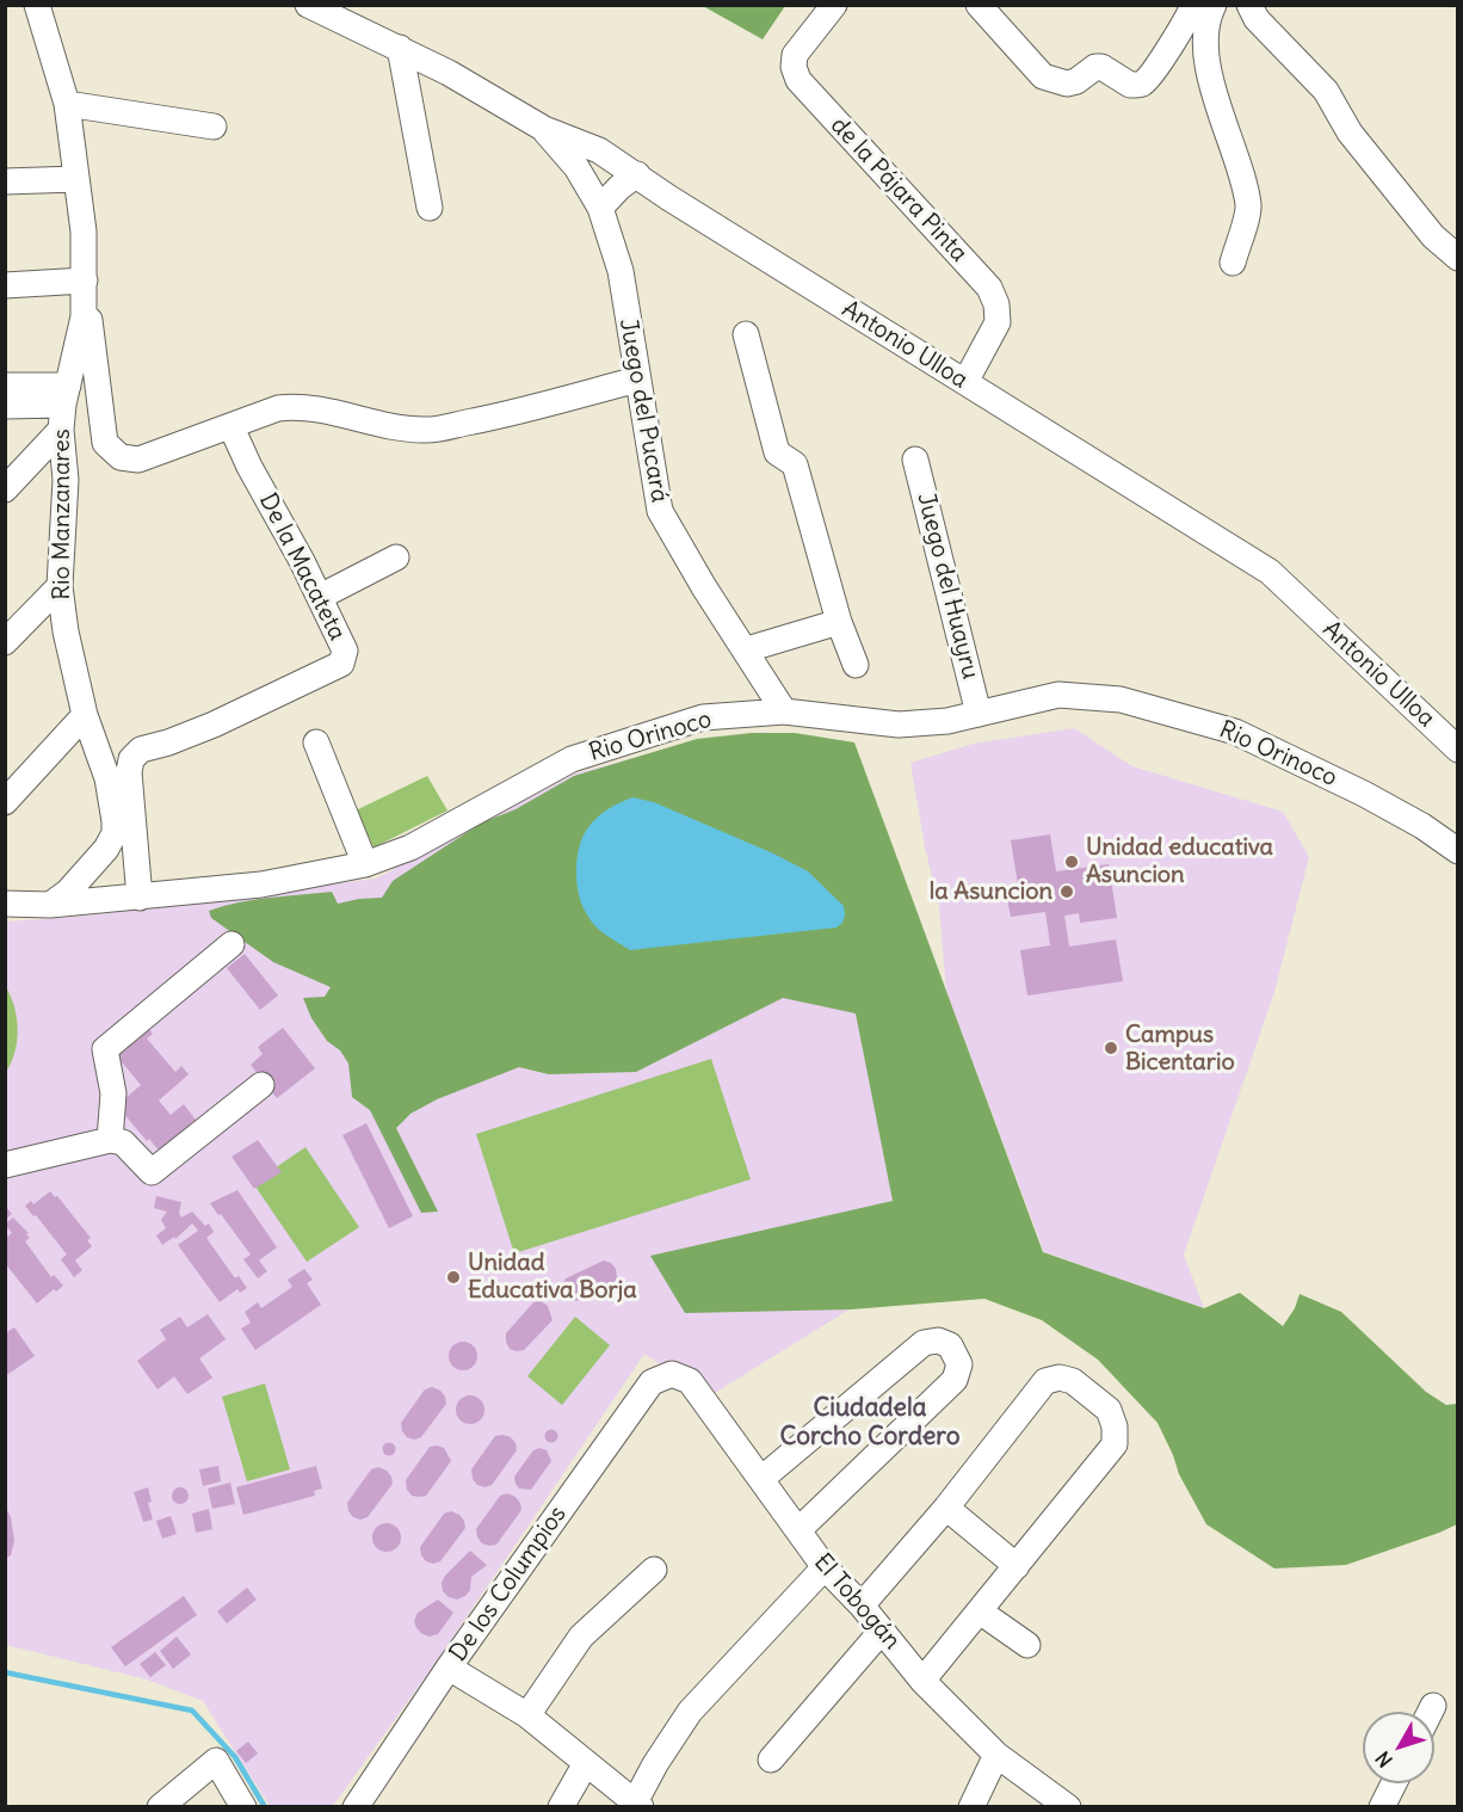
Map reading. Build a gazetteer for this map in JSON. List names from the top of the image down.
{
  "streets": {
    "street": [
      "de la Pájara Pinta",
      "Antonio Ulloa",
      "Juego del Pucará",
      "Rio Manzanares",
      "De la Macateta",
      "Juego del Huayru",
      "Rio Orinoco",
      "De los Columpios",
      "El Tobogán"
    ]
  },
  "crossings": [
    ["de la Pájara Pinta", "Antonio Ulloa"],
    ["Antonio Ulloa", "Juego del Pucará"],
    ["Juego del Pucará", "Rio Orinoco"],
    ["Rio Manzanares", "Rio Orinoco"],
    ["De la Macateta", "Rio Orinoco"],
    ["Juego del Huayru", "Rio Orinoco"],
    ["De los Columpios", "El Tobogán"]
  ],
  "districts": ["Ciudadela Corcho Cordero"],
  "places": [
    "Unidad educativa Asuncion",
    "la Asuncion",
    "Campus Bicentario",
    "Unidad Educativa Borja"
  ],
  "north": "bottom left"
}
